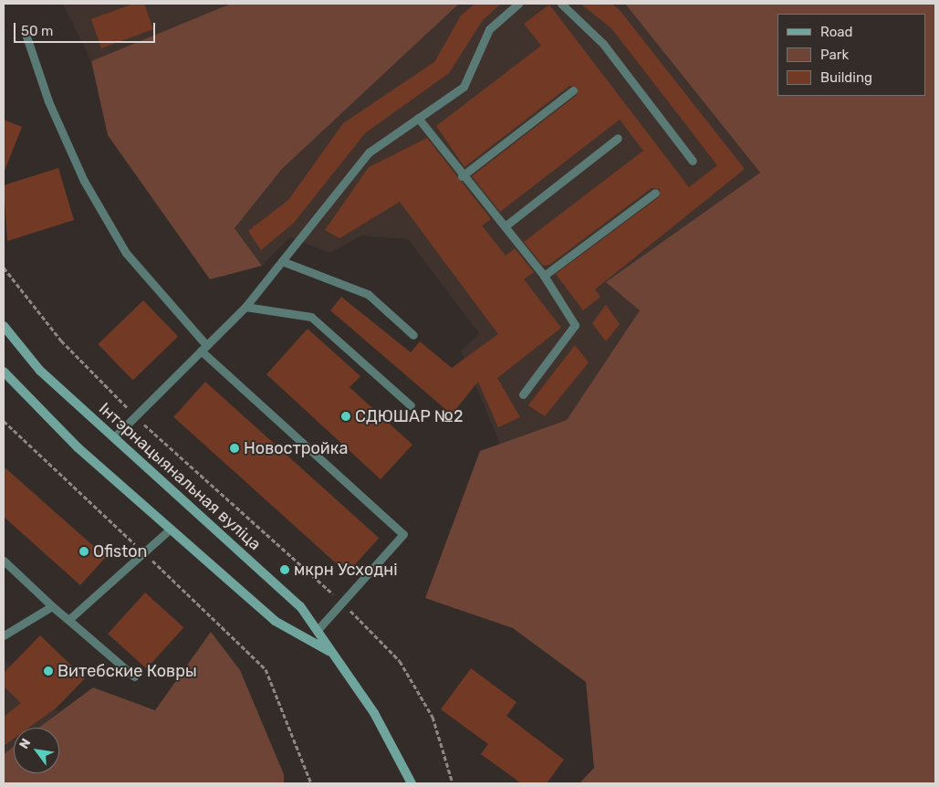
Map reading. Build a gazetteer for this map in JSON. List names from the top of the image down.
{
  "streets": {
    "main road": ["Інтэрнацыянальная вуліца"]
  },
  "places": [
    "СДЮШАР №2",
    "Новостройка",
    "Ofiston",
    "мкрн Усходні",
    "Витебские Ковры"
  ],
  "legend": ["Road", "Park", "Building"],
  "scale_bar": "50 m",
  "north": "top left"
}
